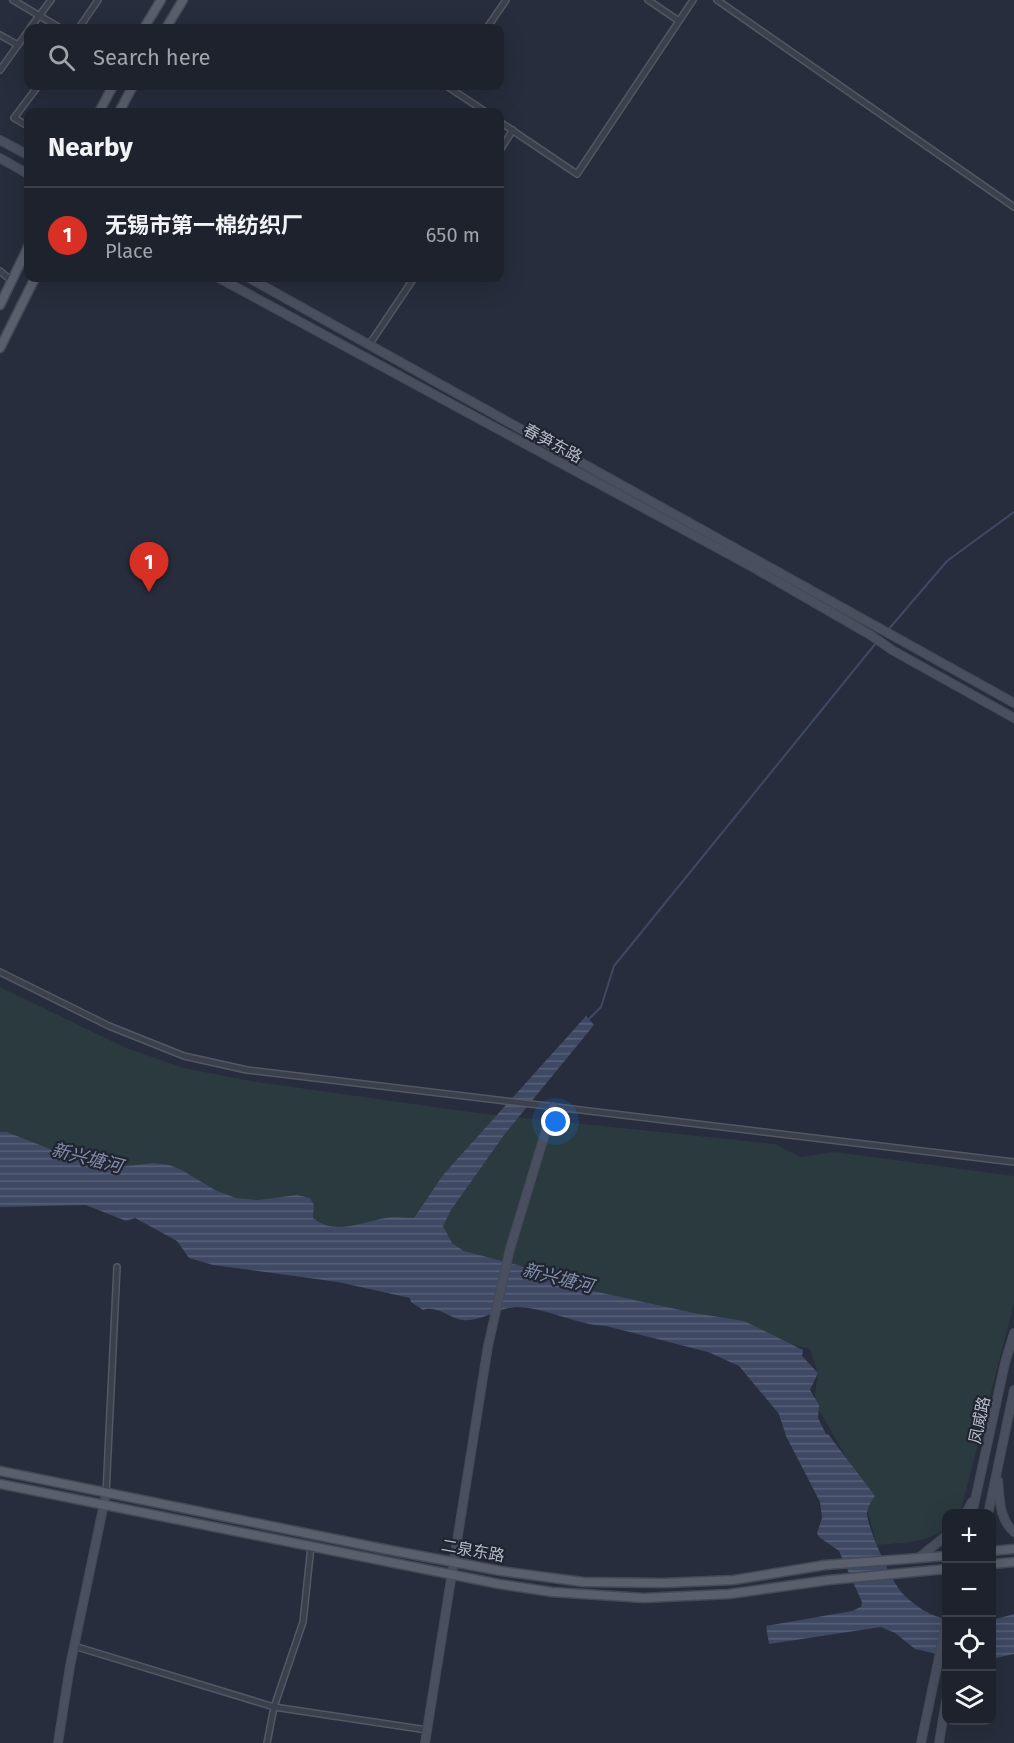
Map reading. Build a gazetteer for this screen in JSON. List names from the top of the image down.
{
  "streets": {
    "main road": ["春笋东路", "凤威路", "二泉东路"]
  },
  "water": ["新兴塘河"],
  "page": {
    "search": "Search here",
    "heading": "Nearby",
    "list": [
      {
        "mark": "1",
        "name": "无锡市第一棉纺织厂",
        "note": "Place",
        "value": "650 m"
      }
    ],
    "pins": "1",
    "map_buttons": ["+", "−"]
  }
}
